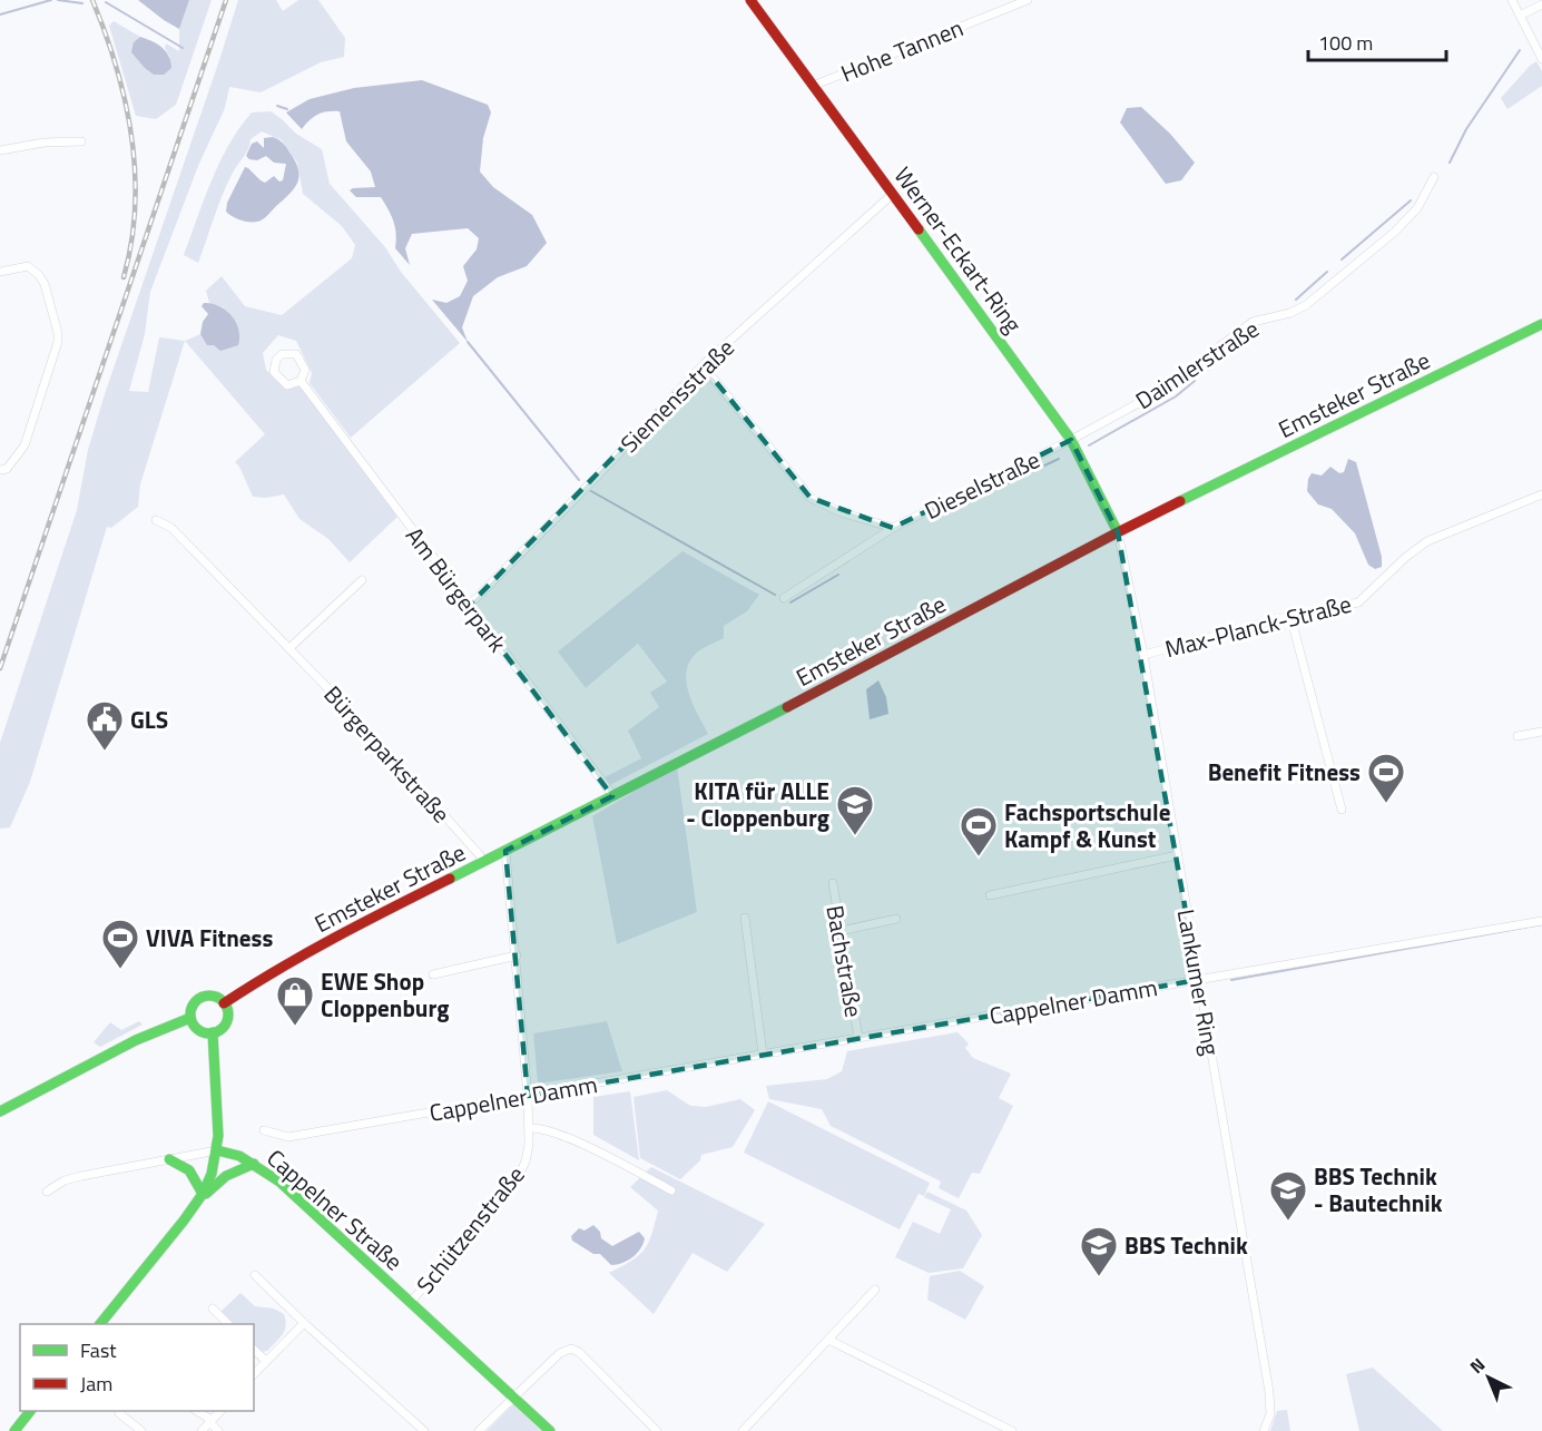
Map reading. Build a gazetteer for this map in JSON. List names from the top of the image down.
{
  "streets": {
    "street": [
      "Hohe Tannen",
      "Werner-Eckart-Ring",
      "Daimlerstraße",
      "Emsteker Straße",
      "Siemensstraße",
      "Dieselstraße",
      "Am Bürgerpark",
      "Max-Planck-Straße",
      "Bürgerparkstraße",
      "Bachstraße",
      "Lankumer Ring",
      "Cappelner Damm",
      "Cappelner Straße",
      "Schützenstraße"
    ]
  },
  "crossings": [
    ["Hohe Tannen", "Werner-Eckart-Ring"],
    ["Werner-Eckart-Ring", "Daimlerstraße"],
    ["Werner-Eckart-Ring", "Emsteker Straße"],
    ["Werner-Eckart-Ring", "Siemensstraße"],
    ["Werner-Eckart-Ring", "Dieselstraße"],
    ["Werner-Eckart-Ring", "Lankumer Ring"],
    ["Daimlerstraße", "Dieselstraße"],
    ["Emsteker Straße", "Am Bürgerpark"],
    ["Emsteker Straße", "Bürgerparkstraße"],
    ["Emsteker Straße", "Lankumer Ring"],
    ["Emsteker Straße", "Schützenstraße"],
    ["Siemensstraße", "Am Bürgerpark"],
    ["Max-Planck-Straße", "Lankumer Ring"],
    ["Bachstraße", "Cappelner Damm"],
    ["Lankumer Ring", "Cappelner Damm"],
    ["Cappelner Damm", "Schützenstraße"],
    ["Cappelner Straße", "Schützenstraße"]
  ],
  "places": {
    "public building": ["GLS"],
    "sports": ["Benefit Fitness", "Fachsportschule Kampf & Kunst", "VIVA Fitness"],
    "school or university": ["KITA für ALLE - Cloppenburg", "BBS Technik - Bautechnik", "BBS Technik"],
    "shop": ["EWE Shop Cloppenburg"]
  },
  "legend": ["Fast", "Jam"],
  "scale_bar": "100 m",
  "north": "top left"
}
